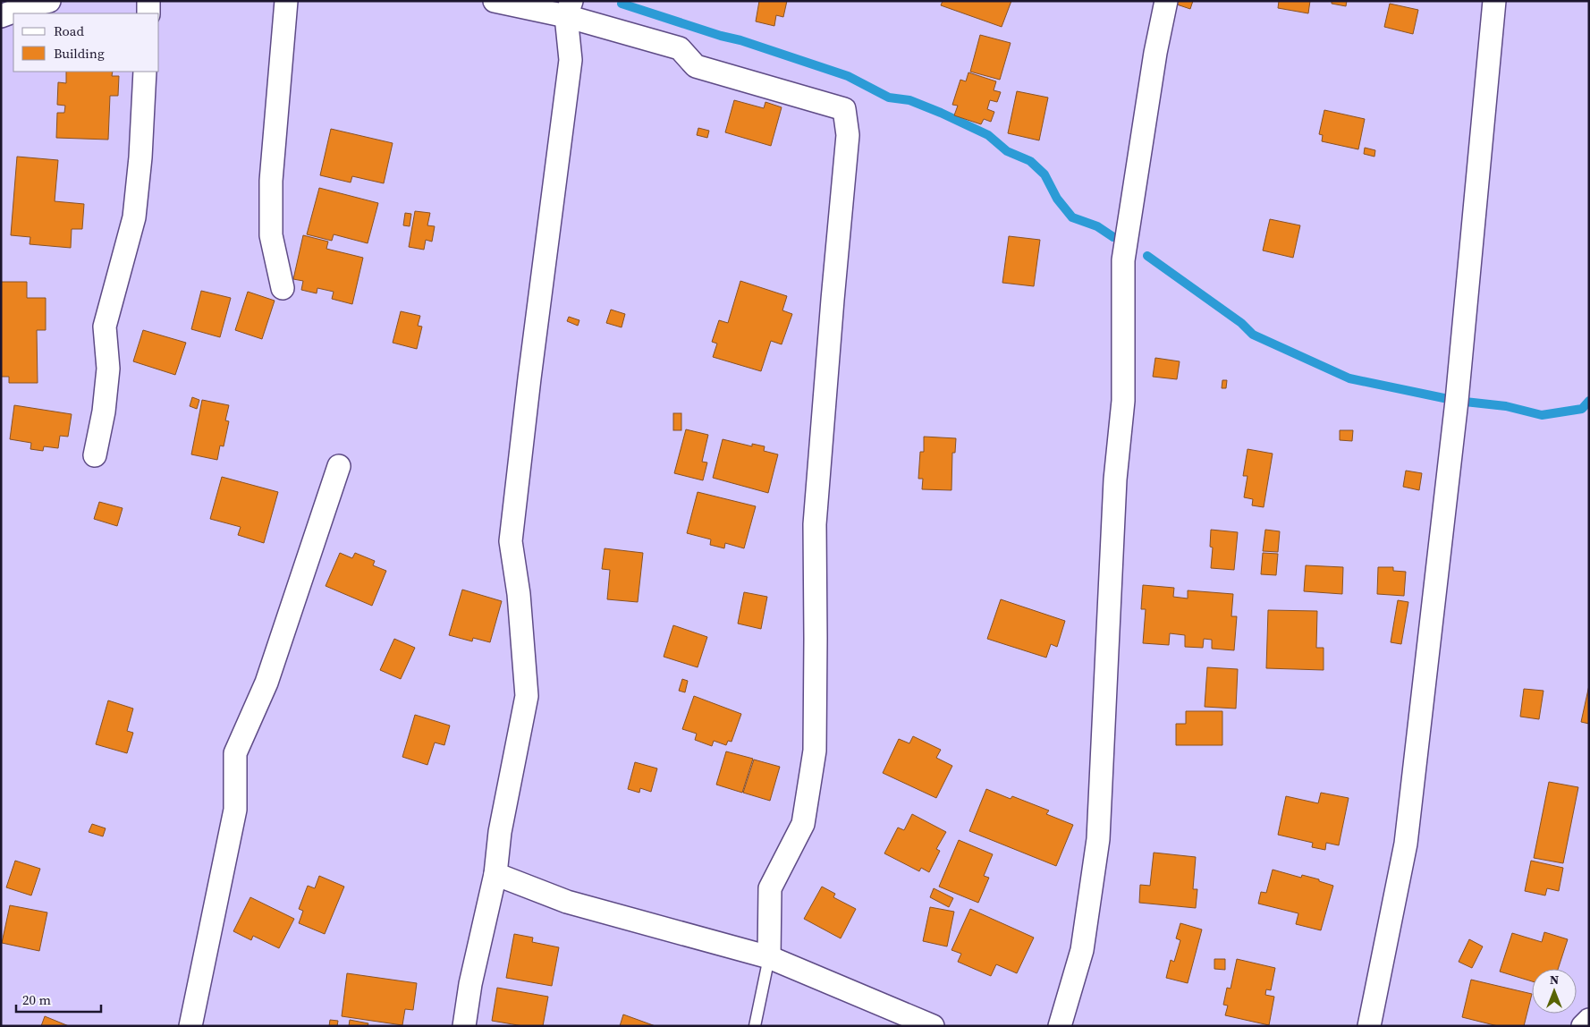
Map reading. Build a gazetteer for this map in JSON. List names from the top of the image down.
{
  "legend": ["Road", "Building"],
  "scale_bar": "20 m",
  "north": "top"
}
